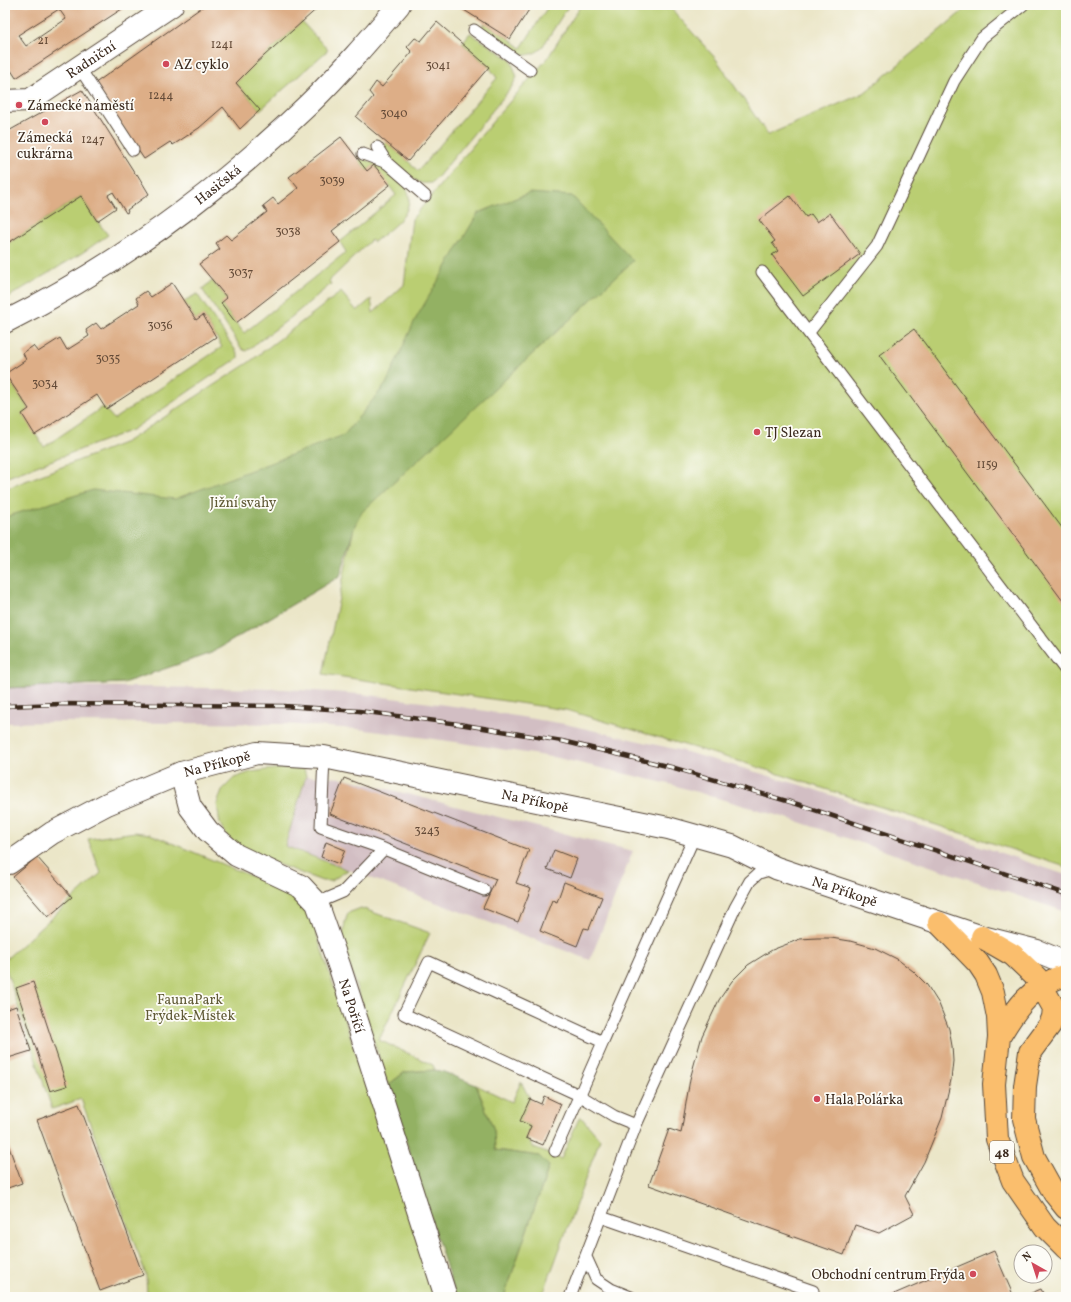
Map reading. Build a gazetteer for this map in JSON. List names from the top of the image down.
{
  "streets": {
    "main road": ["48"],
    "street": [
      "Radniční",
      "Hasičská",
      "Na Příkopě",
      "Na Poříčí"
    ]
  },
  "crossings": [
    ["Na Příkopě", "Na Poříčí"],
    ["Na Příkopě", "48"]
  ],
  "parks": ["Jižní svahy", "FaunaPark Frýdek-Místek"],
  "places": [
    "AZ cyklo",
    "Zámecké náměstí",
    "Zámecká cukrárna",
    "TJ Slezan",
    "Hala Polárka",
    "Obchodní centrum Frýda"
  ],
  "house_numbers": [
    "21",
    "1241",
    "3041",
    "1244",
    "3040",
    "1247",
    "3039",
    "3038",
    "3037",
    "3036",
    "3035",
    "3034",
    "1159",
    "3243"
  ],
  "north": "top left"
}
